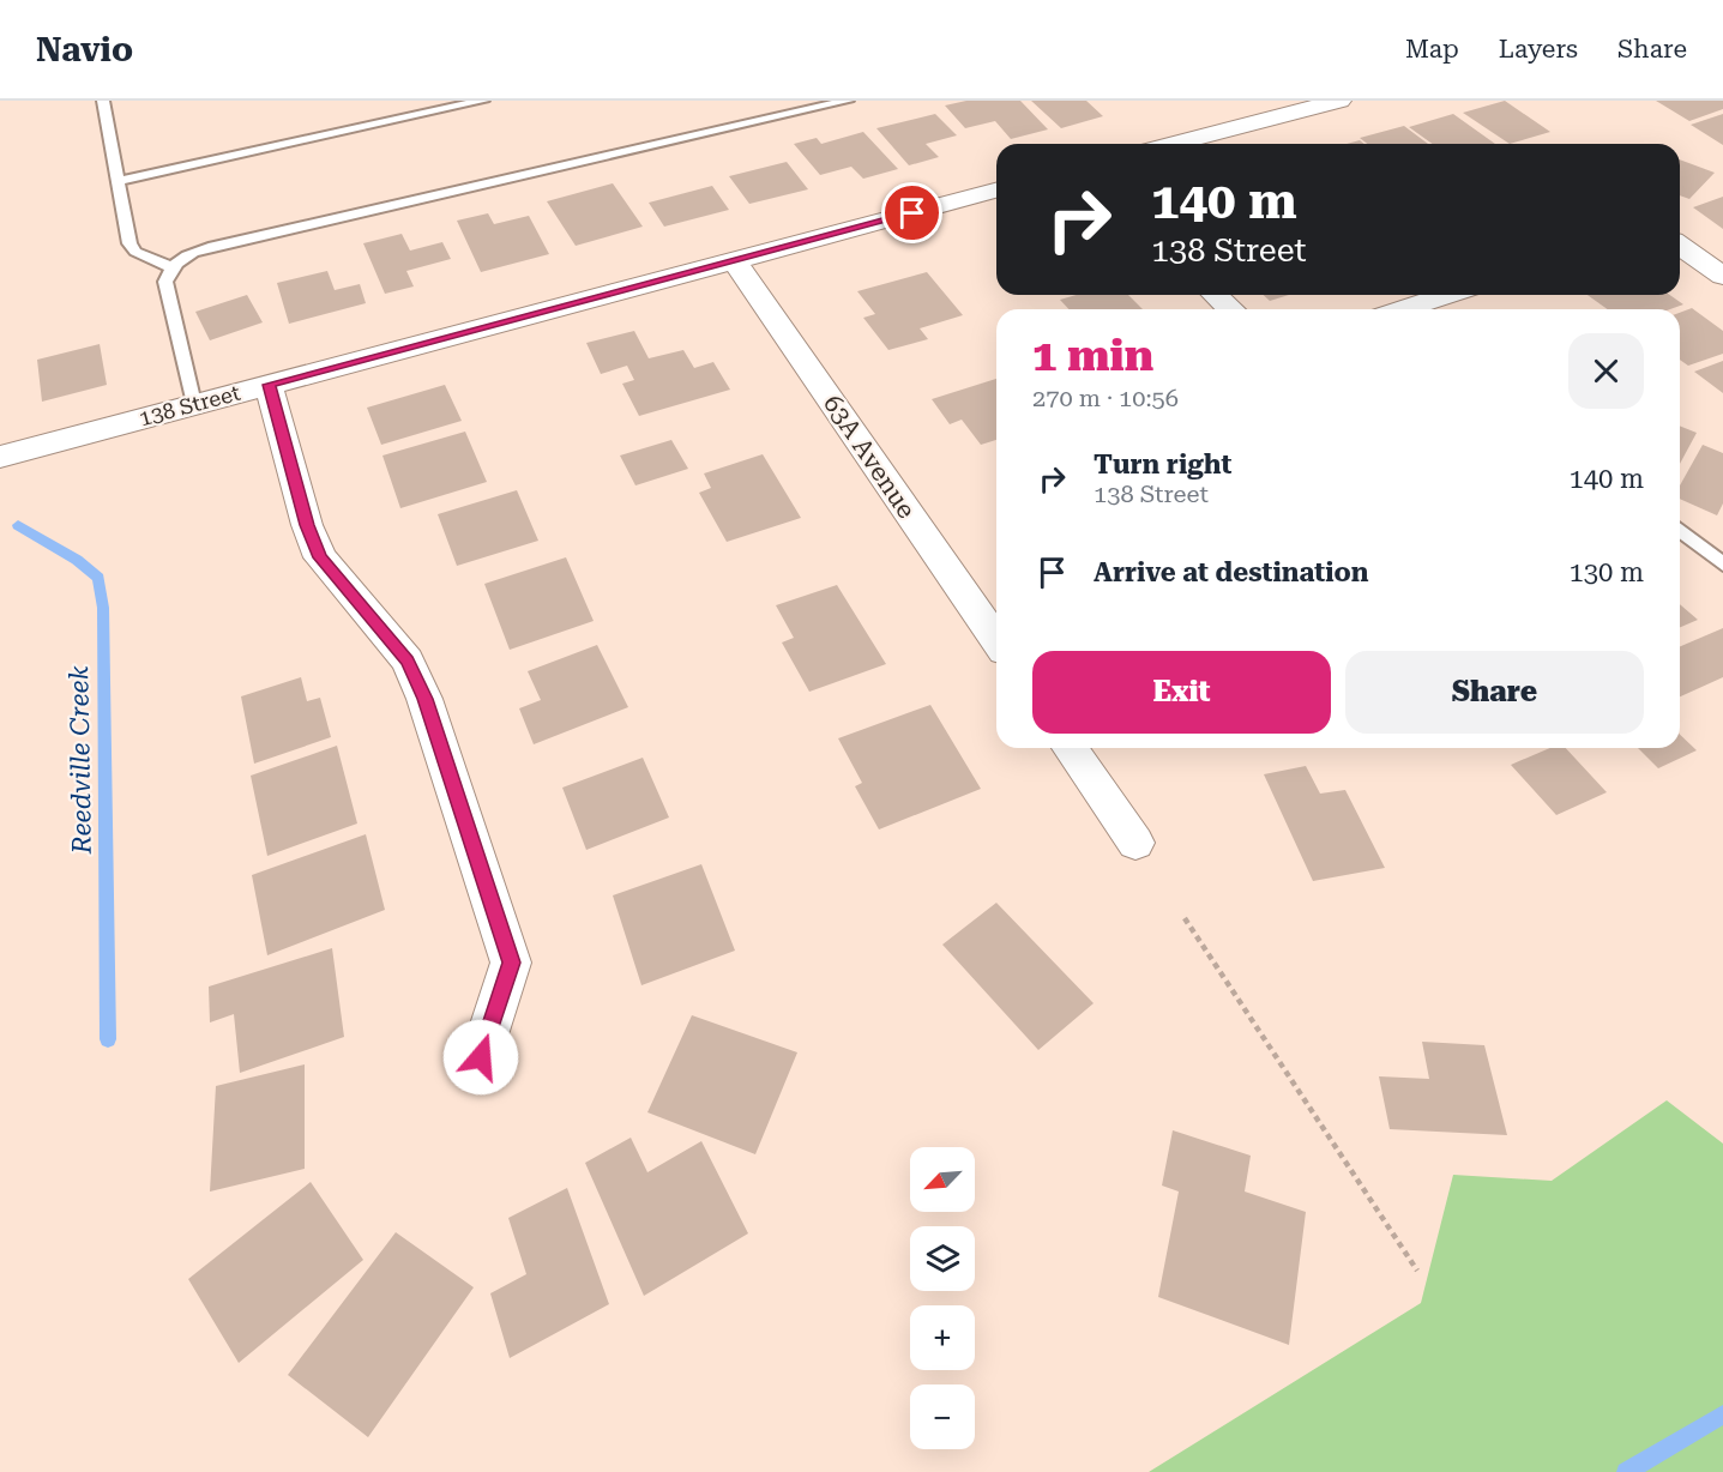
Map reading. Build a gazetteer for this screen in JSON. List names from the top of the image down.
{
  "streets": {
    "street": ["138 Street", "63A Avenue"]
  },
  "crossings": [
    ["138 Street", "63A Avenue"]
  ],
  "water": ["Reedville Creek"],
  "north": "bottom left",
  "page": {
    "header": "Navio",
    "nav": ["Map", "Layers", "Share"],
    "turn": ["140 m", "138 Street"],
    "heading": ["1 min", "270 m · 10:56"],
    "list": [
      {
        "name": "Turn right",
        "note": "138 Street",
        "value": "140 m"
      },
      {
        "name": "Arrive at destination",
        "value": "130 m"
      }
    ],
    "buttons": ["Exit", "Share"],
    "map_buttons": ["+", "−"]
  }
}
